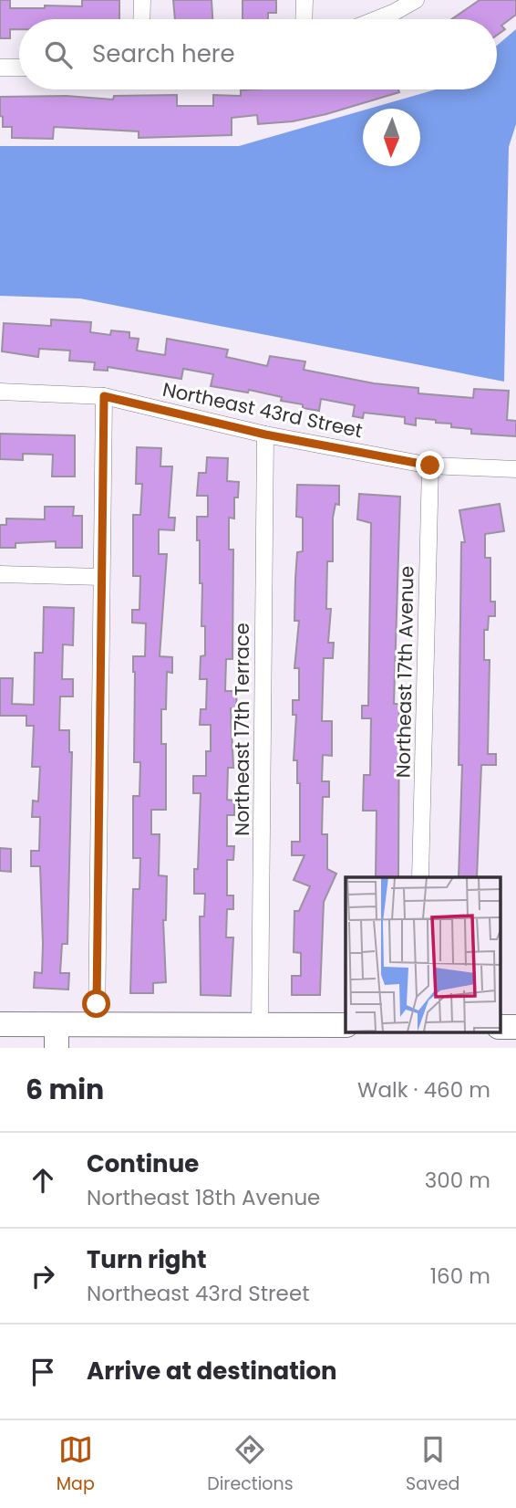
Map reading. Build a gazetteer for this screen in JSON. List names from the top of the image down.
{
  "streets": {
    "street": ["Northeast 43rd Street", "Northeast 17th Avenue", "Northeast 17th Terrace"]
  },
  "crossings": [
    ["Northeast 43rd Street", "Northeast 17th Avenue"],
    ["Northeast 43rd Street", "Northeast 17th Terrace"]
  ],
  "north": "bottom",
  "page": {
    "search": "Search here",
    "heading": ["6 min", "Walk · 460 m"],
    "list": [
      ["Continue", "Northeast 18th Avenue", "300 m"],
      ["Turn right", "Northeast 43rd Street", "160 m"],
      "Arrive at destination"
    ],
    "nav": ["Map", "Directions", "Saved"]
  }
}
